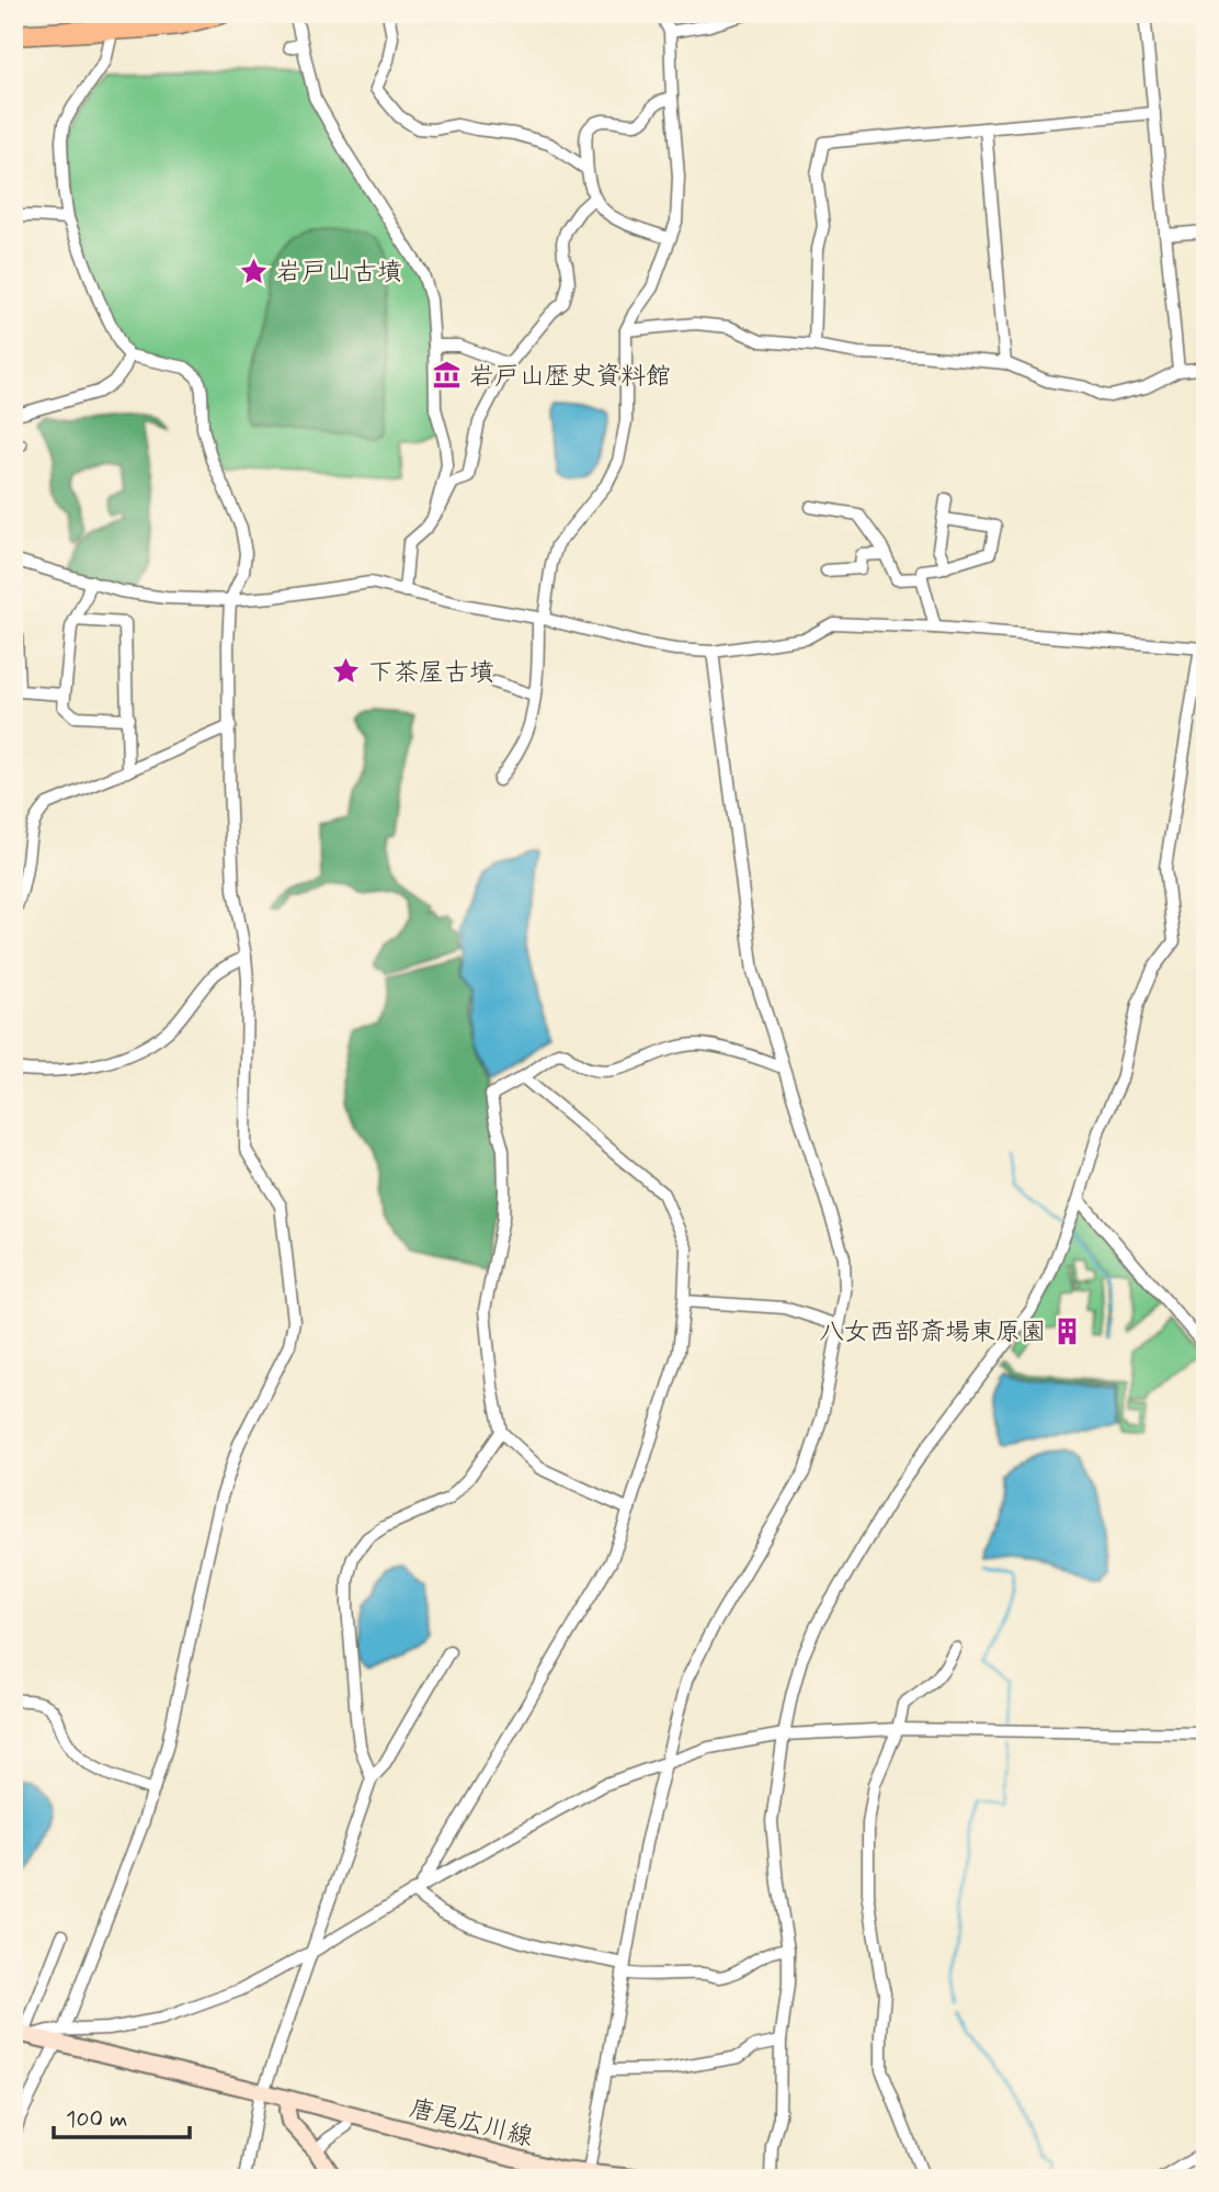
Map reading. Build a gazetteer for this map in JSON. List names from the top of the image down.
{
  "streets": {
    "main road": ["唐尾広川線"]
  },
  "places": {
    "place": ["岩戸山古墳", "下茶屋古墳"],
    "museum": ["岩戸山歴史資料館"],
    "building": ["八女西部斎場東原園"]
  },
  "scale_bar": "100 m"
}
